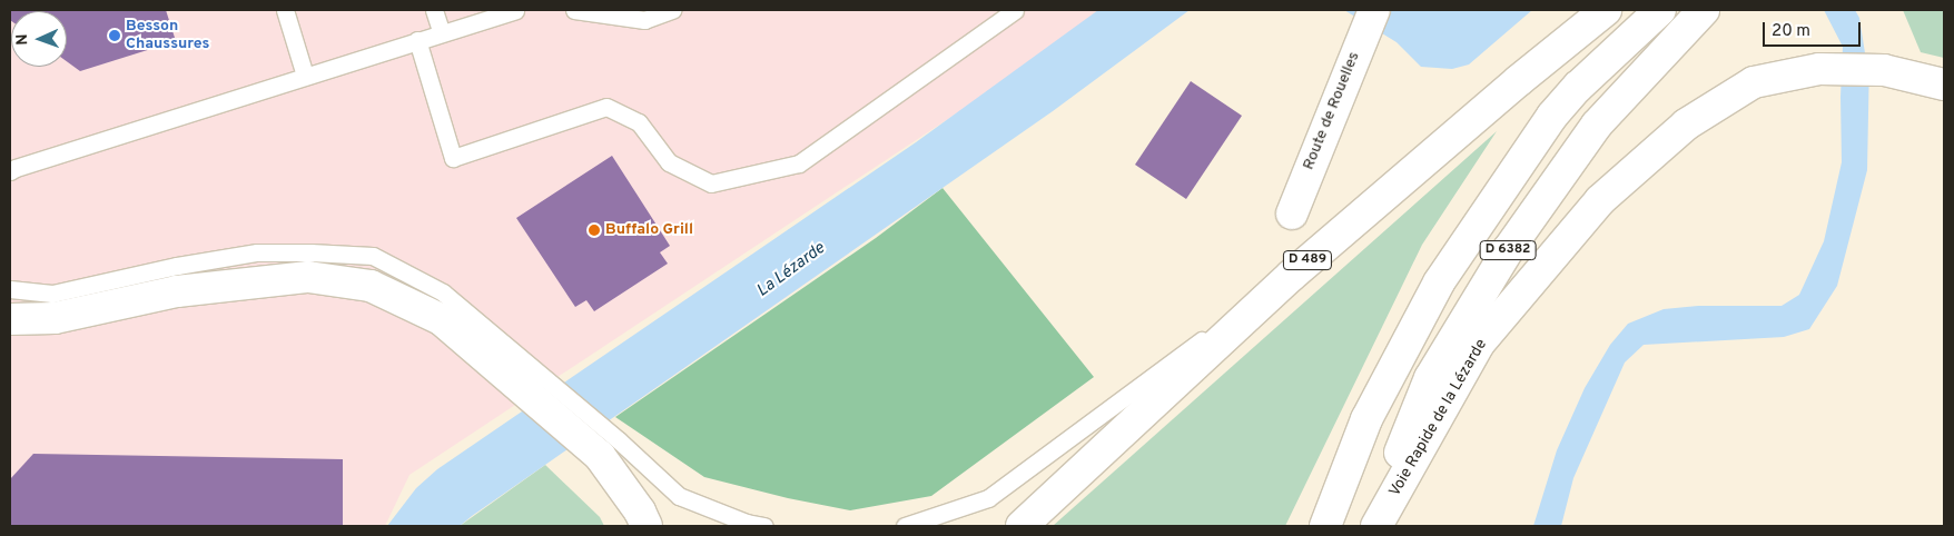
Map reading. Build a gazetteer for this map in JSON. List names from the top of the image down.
{
  "streets": {
    "main road": [
      "Route de Rouelles",
      "D 6382",
      "D 489",
      "Voie Rapide de la Lézarde"
    ]
  },
  "water": ["La Lézarde"],
  "places": ["Besson Chaussures", "Buffalo Grill"],
  "scale_bar": "20 m",
  "north": "left"
}
